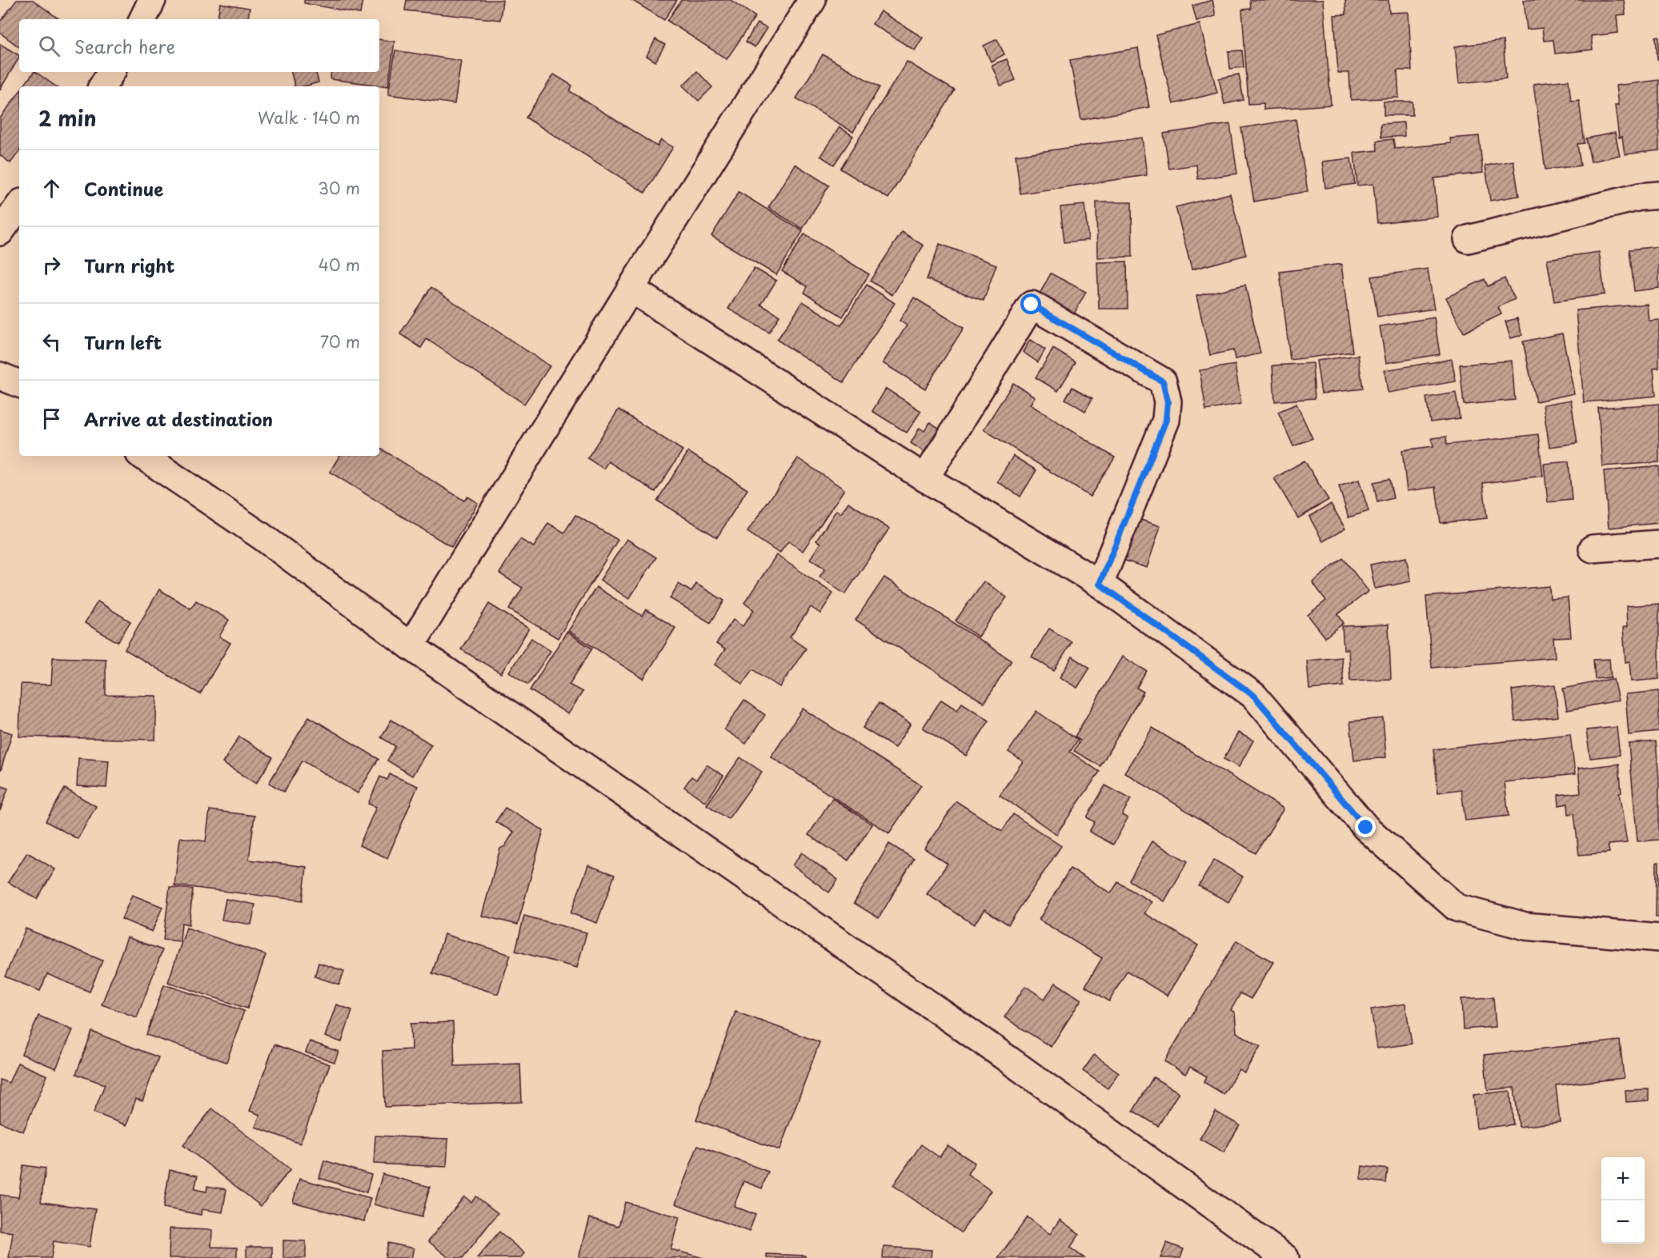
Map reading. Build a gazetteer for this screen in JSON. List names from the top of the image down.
{
  "page": {
    "search": "Search here",
    "heading": ["2 min", "Walk · 140 m"],
    "list": [
      ["Continue", "30 m"],
      ["Turn right", "40 m"],
      ["Turn left", "70 m"],
      "Arrive at destination"
    ],
    "map_buttons": ["+", "−"]
  }
}
